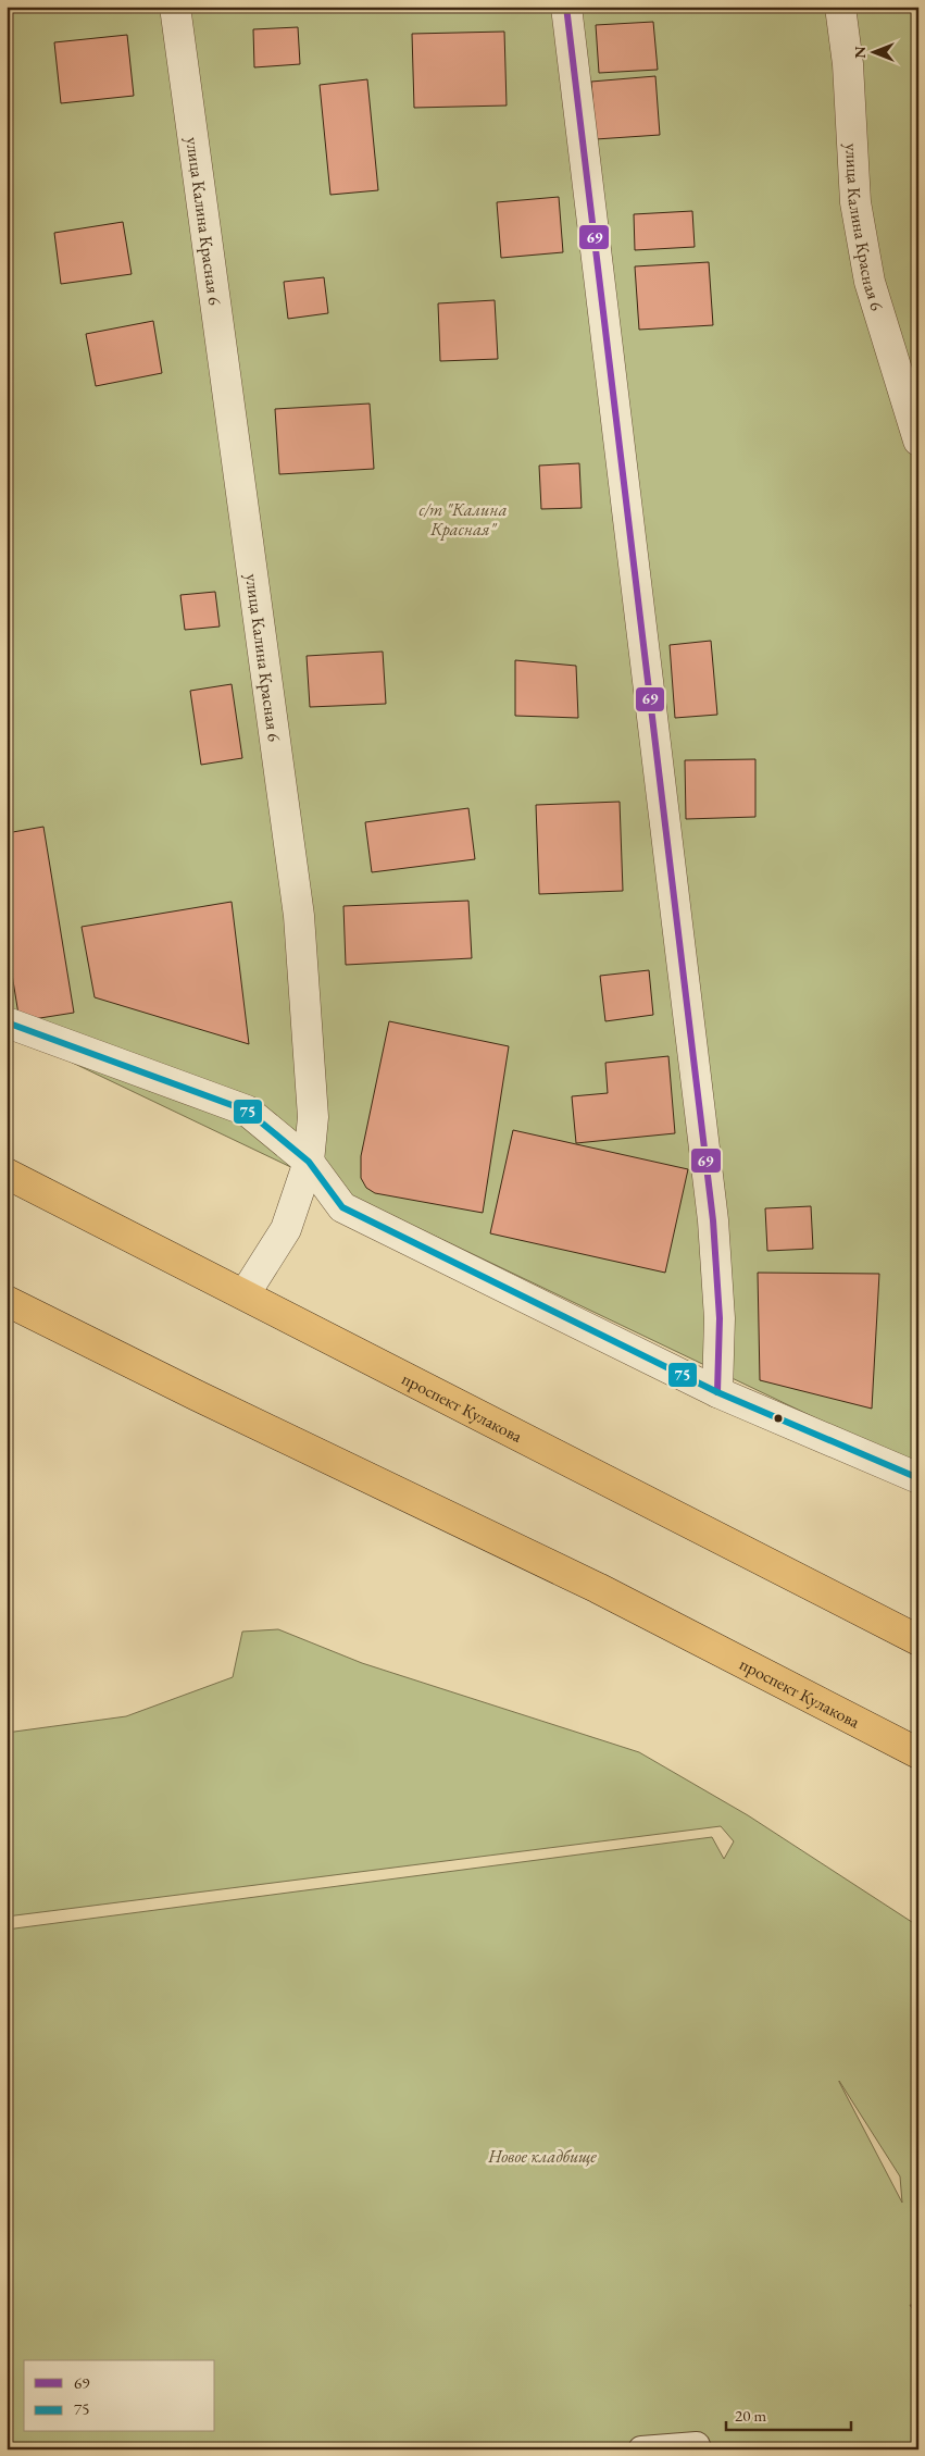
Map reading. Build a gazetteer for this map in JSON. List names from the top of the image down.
{
  "streets": {
    "main road": ["проспект Кулакова"],
    "street": ["улица Калина Красная 6"]
  },
  "crossings": [
    ["улица Калина Красная 6", "проспект Кулакова"]
  ],
  "parks": ["с/т \"Калина Красная\"", "Новое кладбище"],
  "lines": ["transit line 69", "transit line 75"],
  "legend": ["69", "75"],
  "scale_bar": "20 m",
  "north": "left"
}
